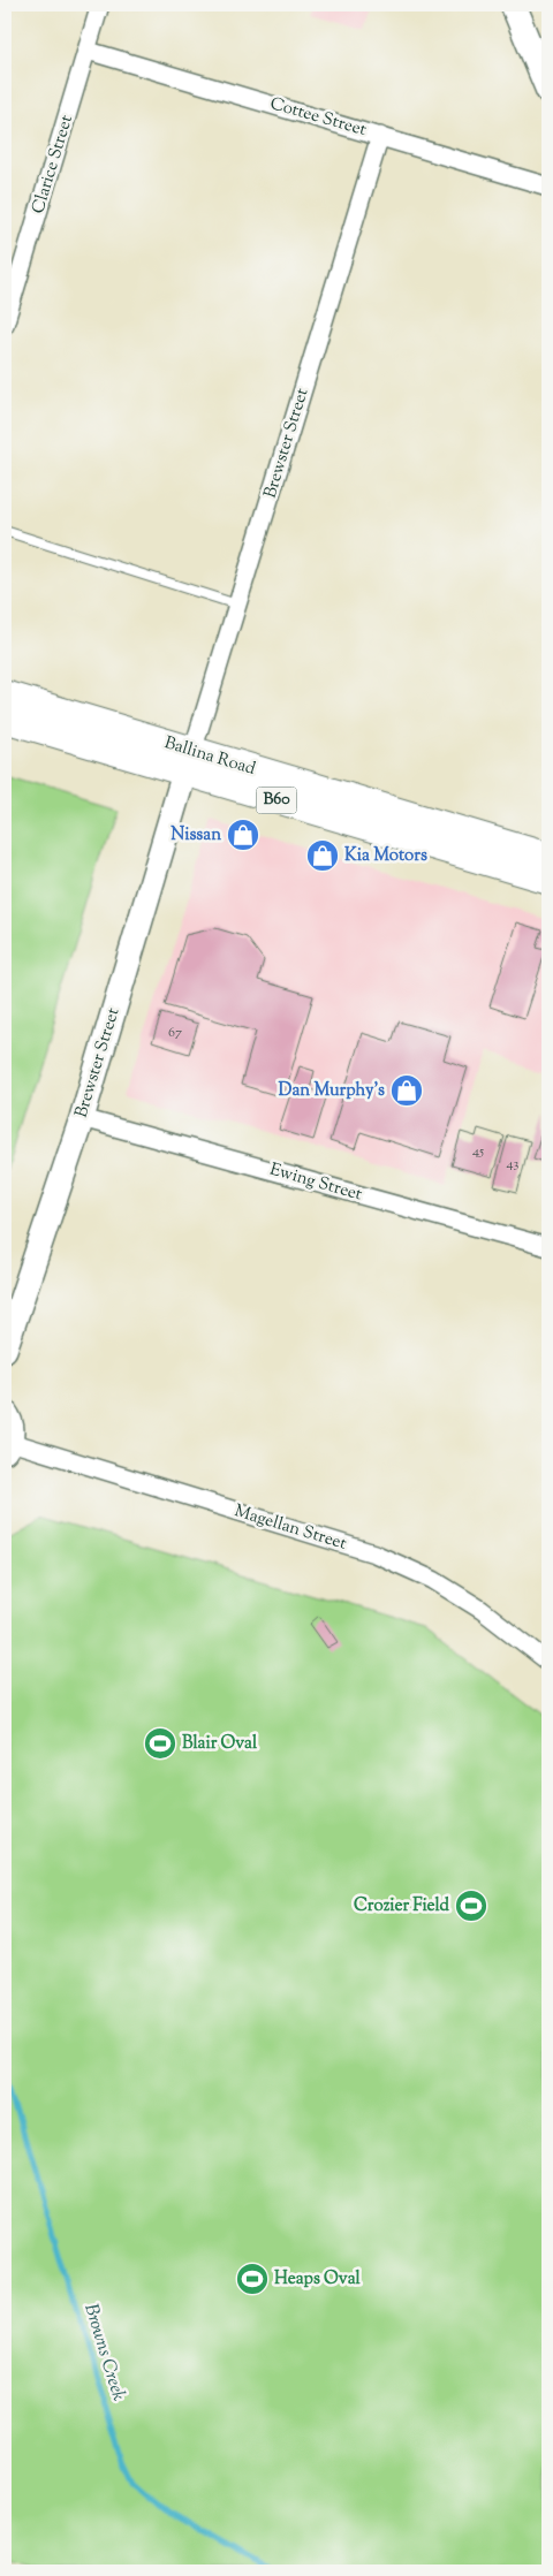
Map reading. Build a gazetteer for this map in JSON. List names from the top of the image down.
{
  "streets": {
    "main road": ["Ballina Road", "B60"],
    "street": [
      "Cottee Street",
      "Clarice Street",
      "Brewster Street",
      "Ewing Street",
      "Magellan Street"
    ]
  },
  "crossings": [
    ["Cottee Street", "Clarice Street"],
    ["Cottee Street", "Brewster Street"],
    ["Brewster Street", "Ballina Road"],
    ["Brewster Street", "Ewing Street"]
  ],
  "water": ["Browns Creek"],
  "places": {
    "shop": ["Nissan", "Kia Motors", "Dan Murphy's"],
    "sports": ["Blair Oval", "Crozier Field", "Heaps Oval"]
  },
  "house_numbers": ["67", "45", "43"]
}
